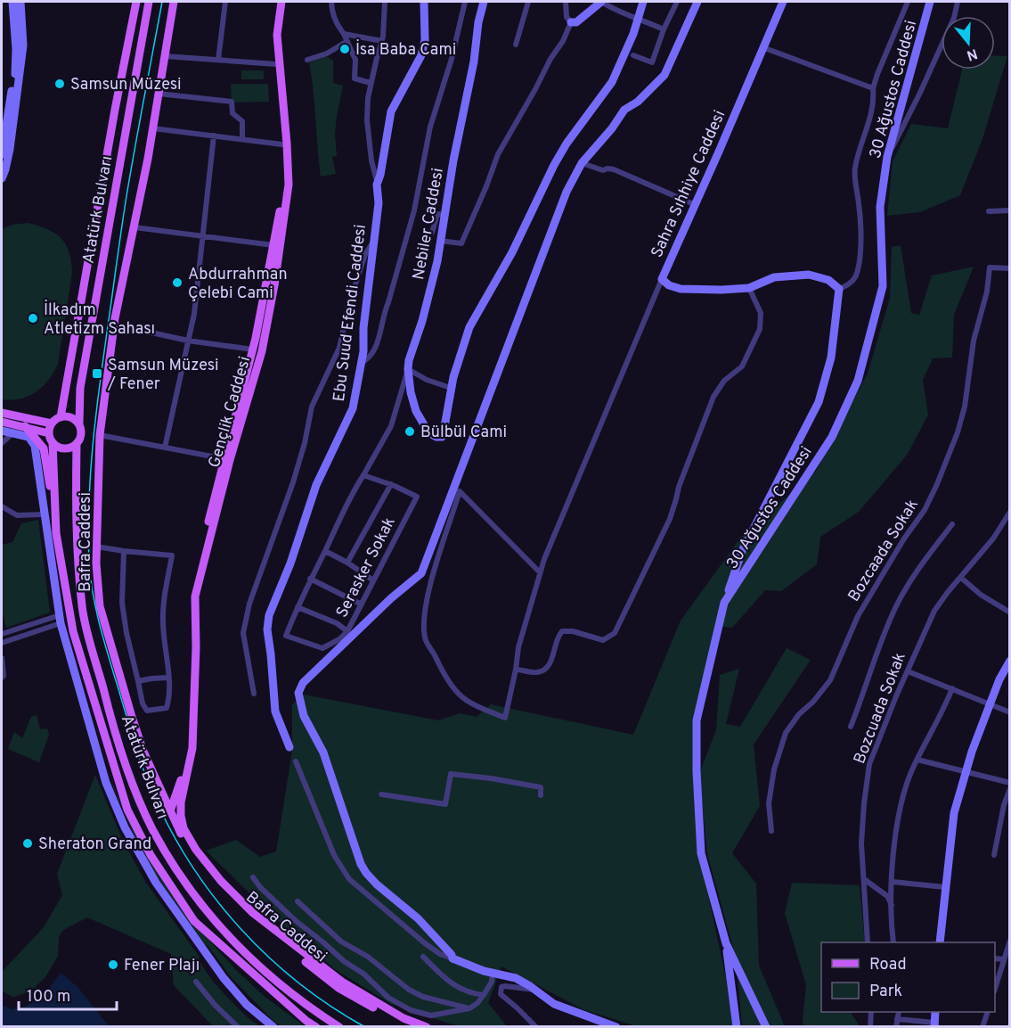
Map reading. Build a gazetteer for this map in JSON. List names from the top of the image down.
{
  "streets": {
    "main road": ["Atatürk Bulvarı", "Gençlik Caddesi", "Bafra Caddesi"],
    "street": [
      "30 Ağustos Caddesi",
      "Sahra Sıhhiye Caddesi",
      "Nebiler Caddesi",
      "Ebu Suud Efendi Caddesi",
      "Bozcaada Sokak",
      "Serasker Sokak",
      "Bozcuada Sokak"
    ]
  },
  "crossings": [
    ["Gençlik Caddesi", "Bafra Caddesi"]
  ],
  "places": {
    "other": [
      "İsa Baba Cami",
      "Samsun Müzesi",
      "Abdurrahman Çelebi Cami",
      "İlkadım Atletizm Sahası",
      "Bülbül Cami",
      "Sheraton Grand",
      "Fener Plajı"
    ],
    "transit": ["Samsun Müzesi / Fener"]
  },
  "legend": ["Road", "Park"],
  "scale_bar": "100 m",
  "north": "bottom"
}
